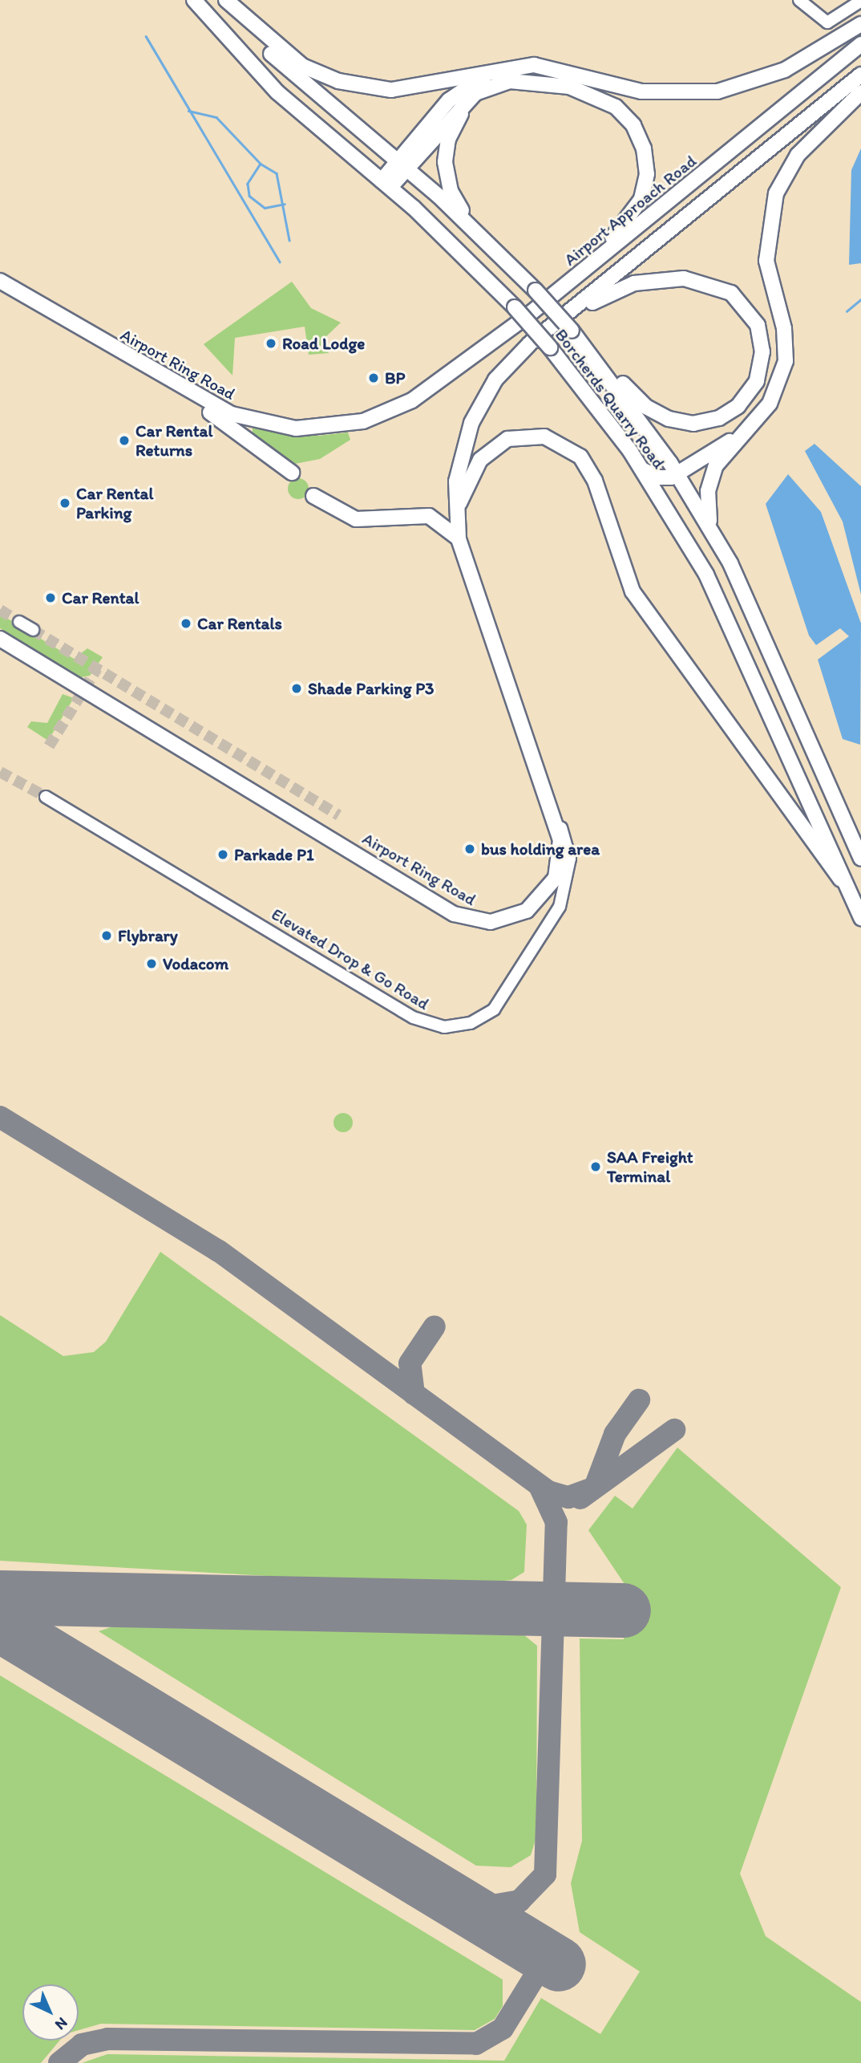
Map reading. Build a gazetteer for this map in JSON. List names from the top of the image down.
{
  "streets": {
    "main road": ["Airport Approach Road", "Airport Ring Road", "Borcherds Quarry Road"],
    "street": ["Elevated Drop & Go Road"]
  },
  "crossings": [
    ["Airport Approach Road", "Airport Ring Road"],
    ["Airport Ring Road", "Elevated Drop & Go Road"]
  ],
  "places": [
    "Road Lodge",
    "BP",
    "Car Rental Returns",
    "Car Rental Parking",
    "Car Rental",
    "Car Rentals",
    "Shade Parking P3",
    "bus holding area",
    "Parkade P1",
    "Flybrary",
    "Vodacom",
    "SAA Freight Terminal"
  ],
  "north": "bottom right"
}
